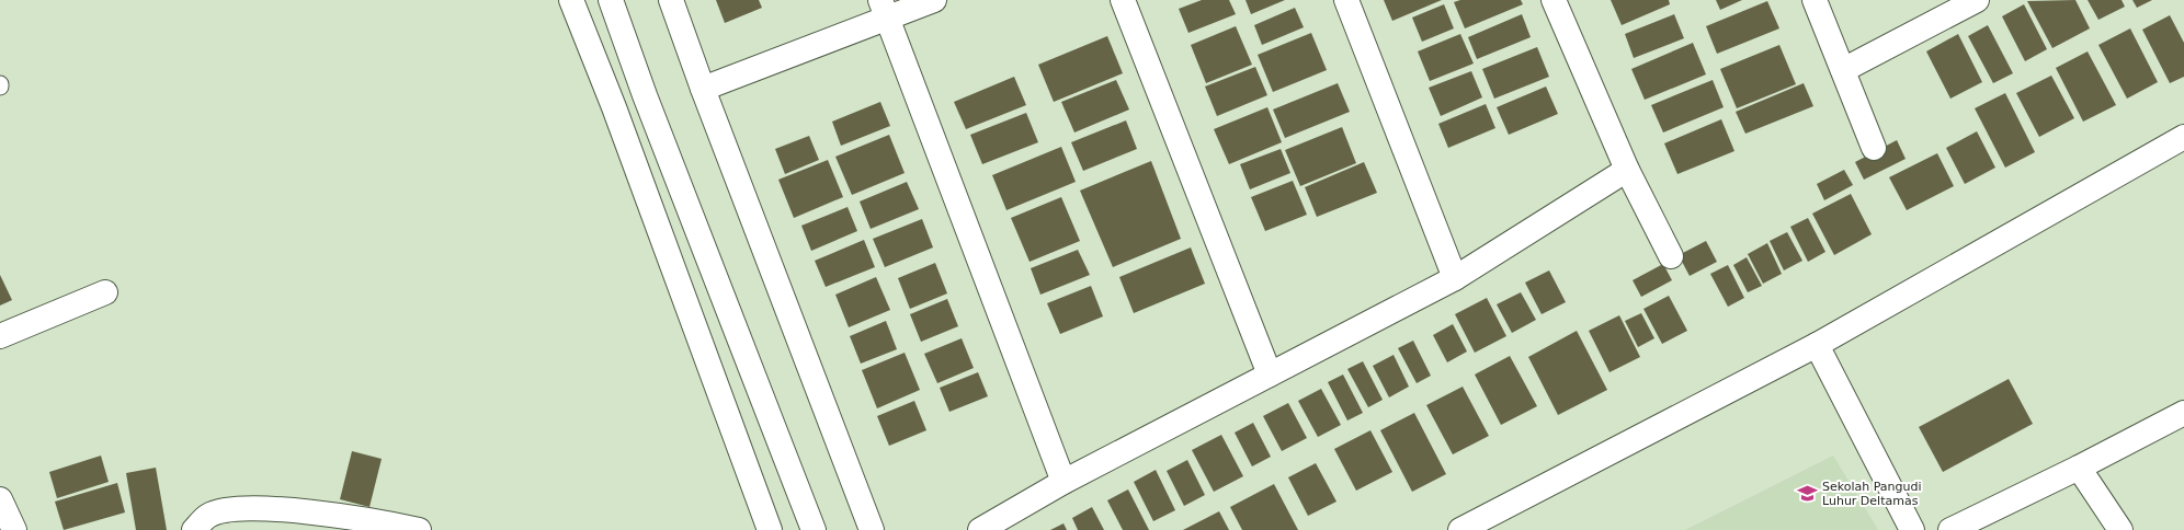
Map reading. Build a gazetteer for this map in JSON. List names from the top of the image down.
{
  "places": {
    "school or university": ["Sekolah Pangudi Luhur Deltamas"]
  }
}
